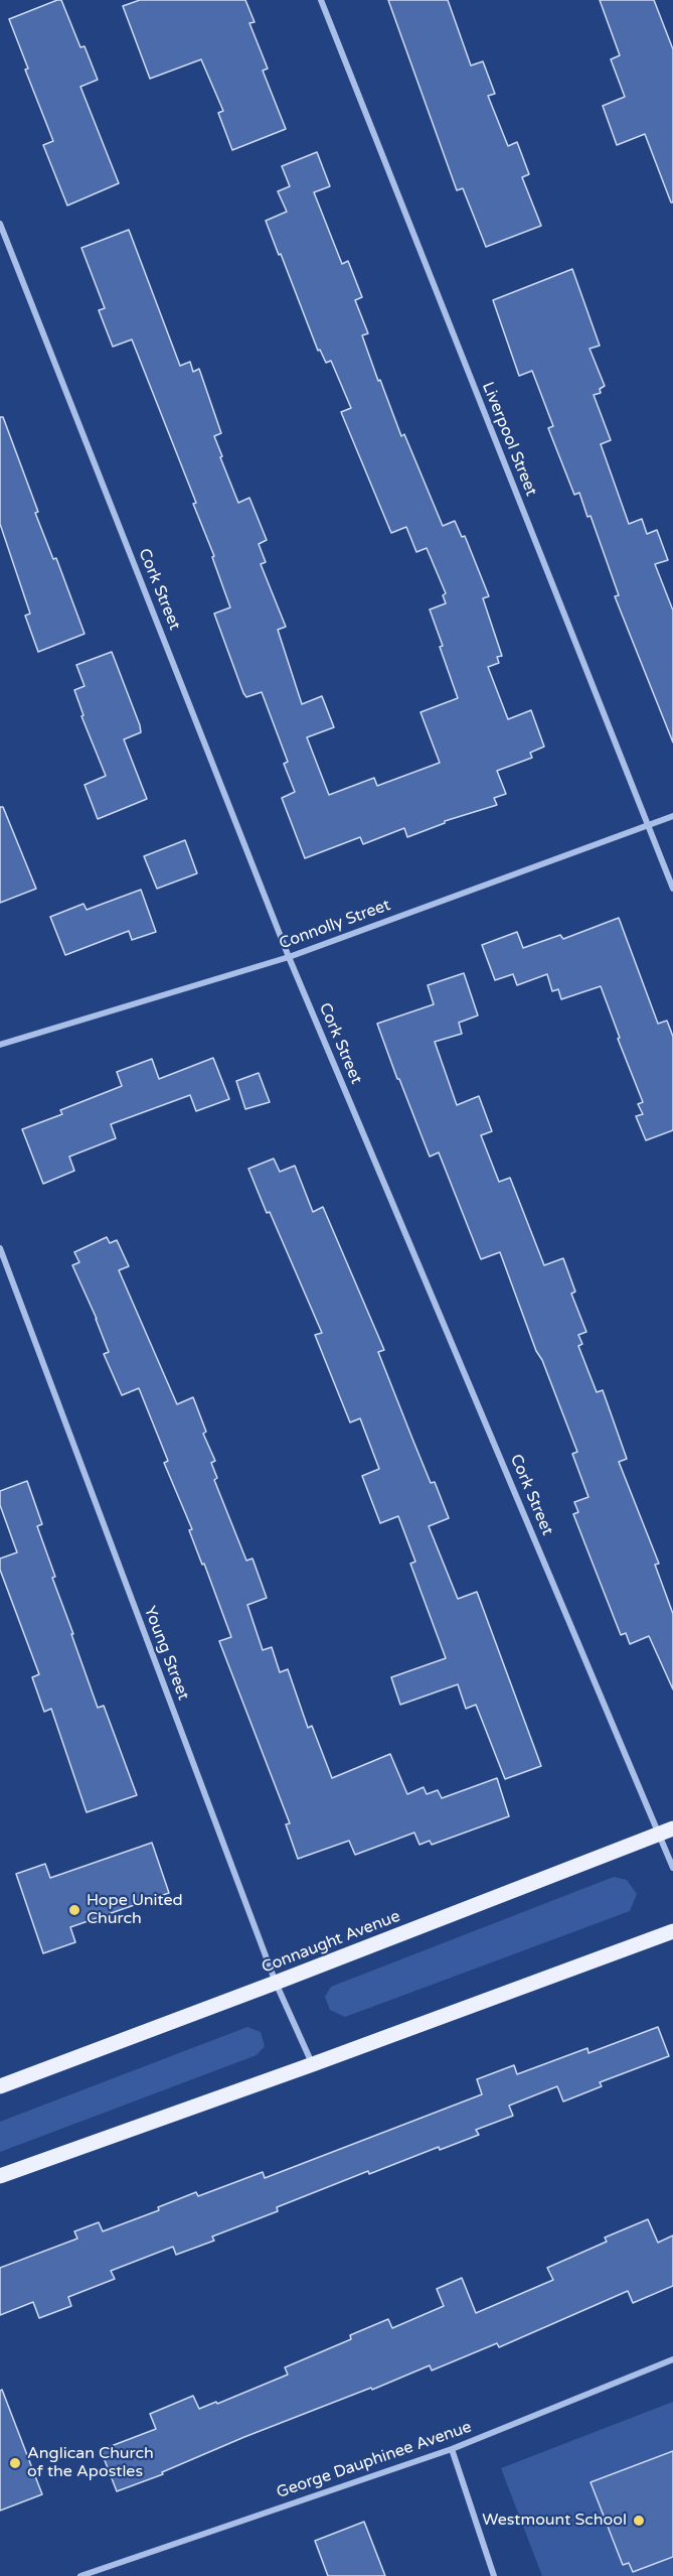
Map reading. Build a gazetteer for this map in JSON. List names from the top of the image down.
{
  "streets": {
    "main road": ["Connaught Avenue"],
    "street": [
      "Liverpool Street",
      "Cork Street",
      "Connolly Street",
      "Young Street",
      "George Dauphinee Avenue"
    ]
  },
  "crossings": [
    ["Liverpool Street", "Connolly Street"],
    ["Cork Street", "Connolly Street"],
    ["Cork Street", "Connaught Avenue"],
    ["Young Street", "Connaught Avenue"]
  ],
  "places": ["Hope United Church", "Anglican Church of the Apostles", "Westmount School"]
}
